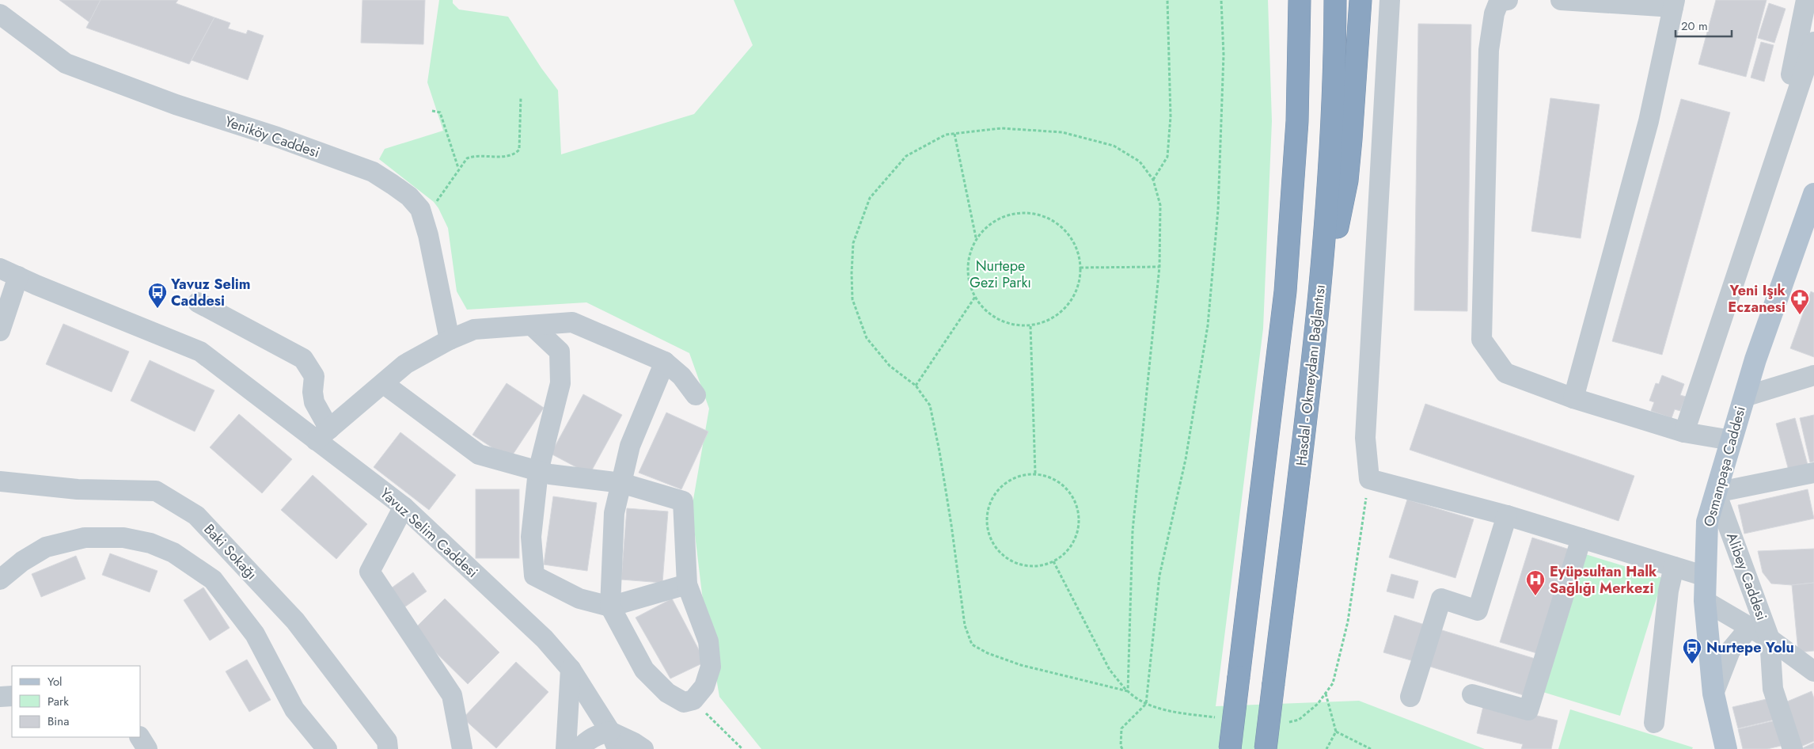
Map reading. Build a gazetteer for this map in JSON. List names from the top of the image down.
{
  "streets": {
    "highway": ["Hasdal - Okmeydanı Bağlantısı"],
    "main road": ["Osmanpaşa Caddesi"],
    "street": [
      "Yeniköy Caddesi",
      "Yavuz Selim Caddesi",
      "Baki Sokağı",
      "Alibey Caddesi"
    ]
  },
  "crossings": [
    ["Osmanpaşa Caddesi", "Alibey Caddesi"]
  ],
  "parks": ["Nurtepe Gezi Parkı"],
  "places": {
    "bus stop": ["Yavuz Selim Caddesi", "Nurtepe Yolu"],
    "pharmacy": ["Yeni Işık Eczanesi"],
    "hospital": ["Eyüpsultan Halk Sağlığı Merkezi"]
  },
  "legend": ["Yol", "Park", "Bina"],
  "scale_bar": "20 m"
}
